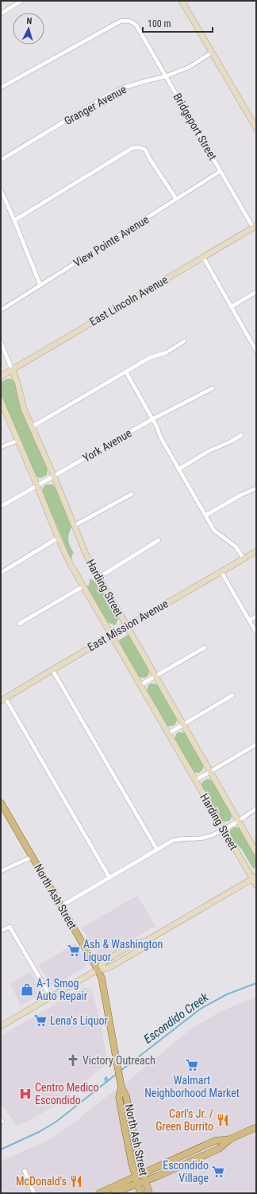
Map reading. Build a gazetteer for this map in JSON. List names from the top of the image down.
{
  "streets": {
    "main road": ["North Ash Street"],
    "street": [
      "Granger Avenue",
      "Bridgeport Street",
      "View Pointe Avenue",
      "East Lincoln Avenue",
      "York Avenue",
      "Harding Street",
      "East Mission Avenue"
    ]
  },
  "crossings": [
    ["Granger Avenue", "Bridgeport Street"],
    ["Bridgeport Street", "View Pointe Avenue"],
    ["Bridgeport Street", "East Lincoln Avenue"],
    ["East Lincoln Avenue", "Harding Street"],
    ["York Avenue", "Harding Street"],
    ["Harding Street", "East Mission Avenue"]
  ],
  "water": ["Escondido Creek"],
  "places": {
    "supermarket": [
      "Ash & Washington Liquor",
      "Lena's Liquor",
      "Walmart Neighborhood Market",
      "Escondido Village"
    ],
    "shop": ["A-1 Smog Auto Repair"],
    "church": ["Victory Outreach"],
    "hospital": ["Centro Medico Escondido"],
    "restaurant": ["Carl's Jr. / Green Burrito", "McDonald's"]
  },
  "scale_bar": "100 m",
  "north": "top"
}
